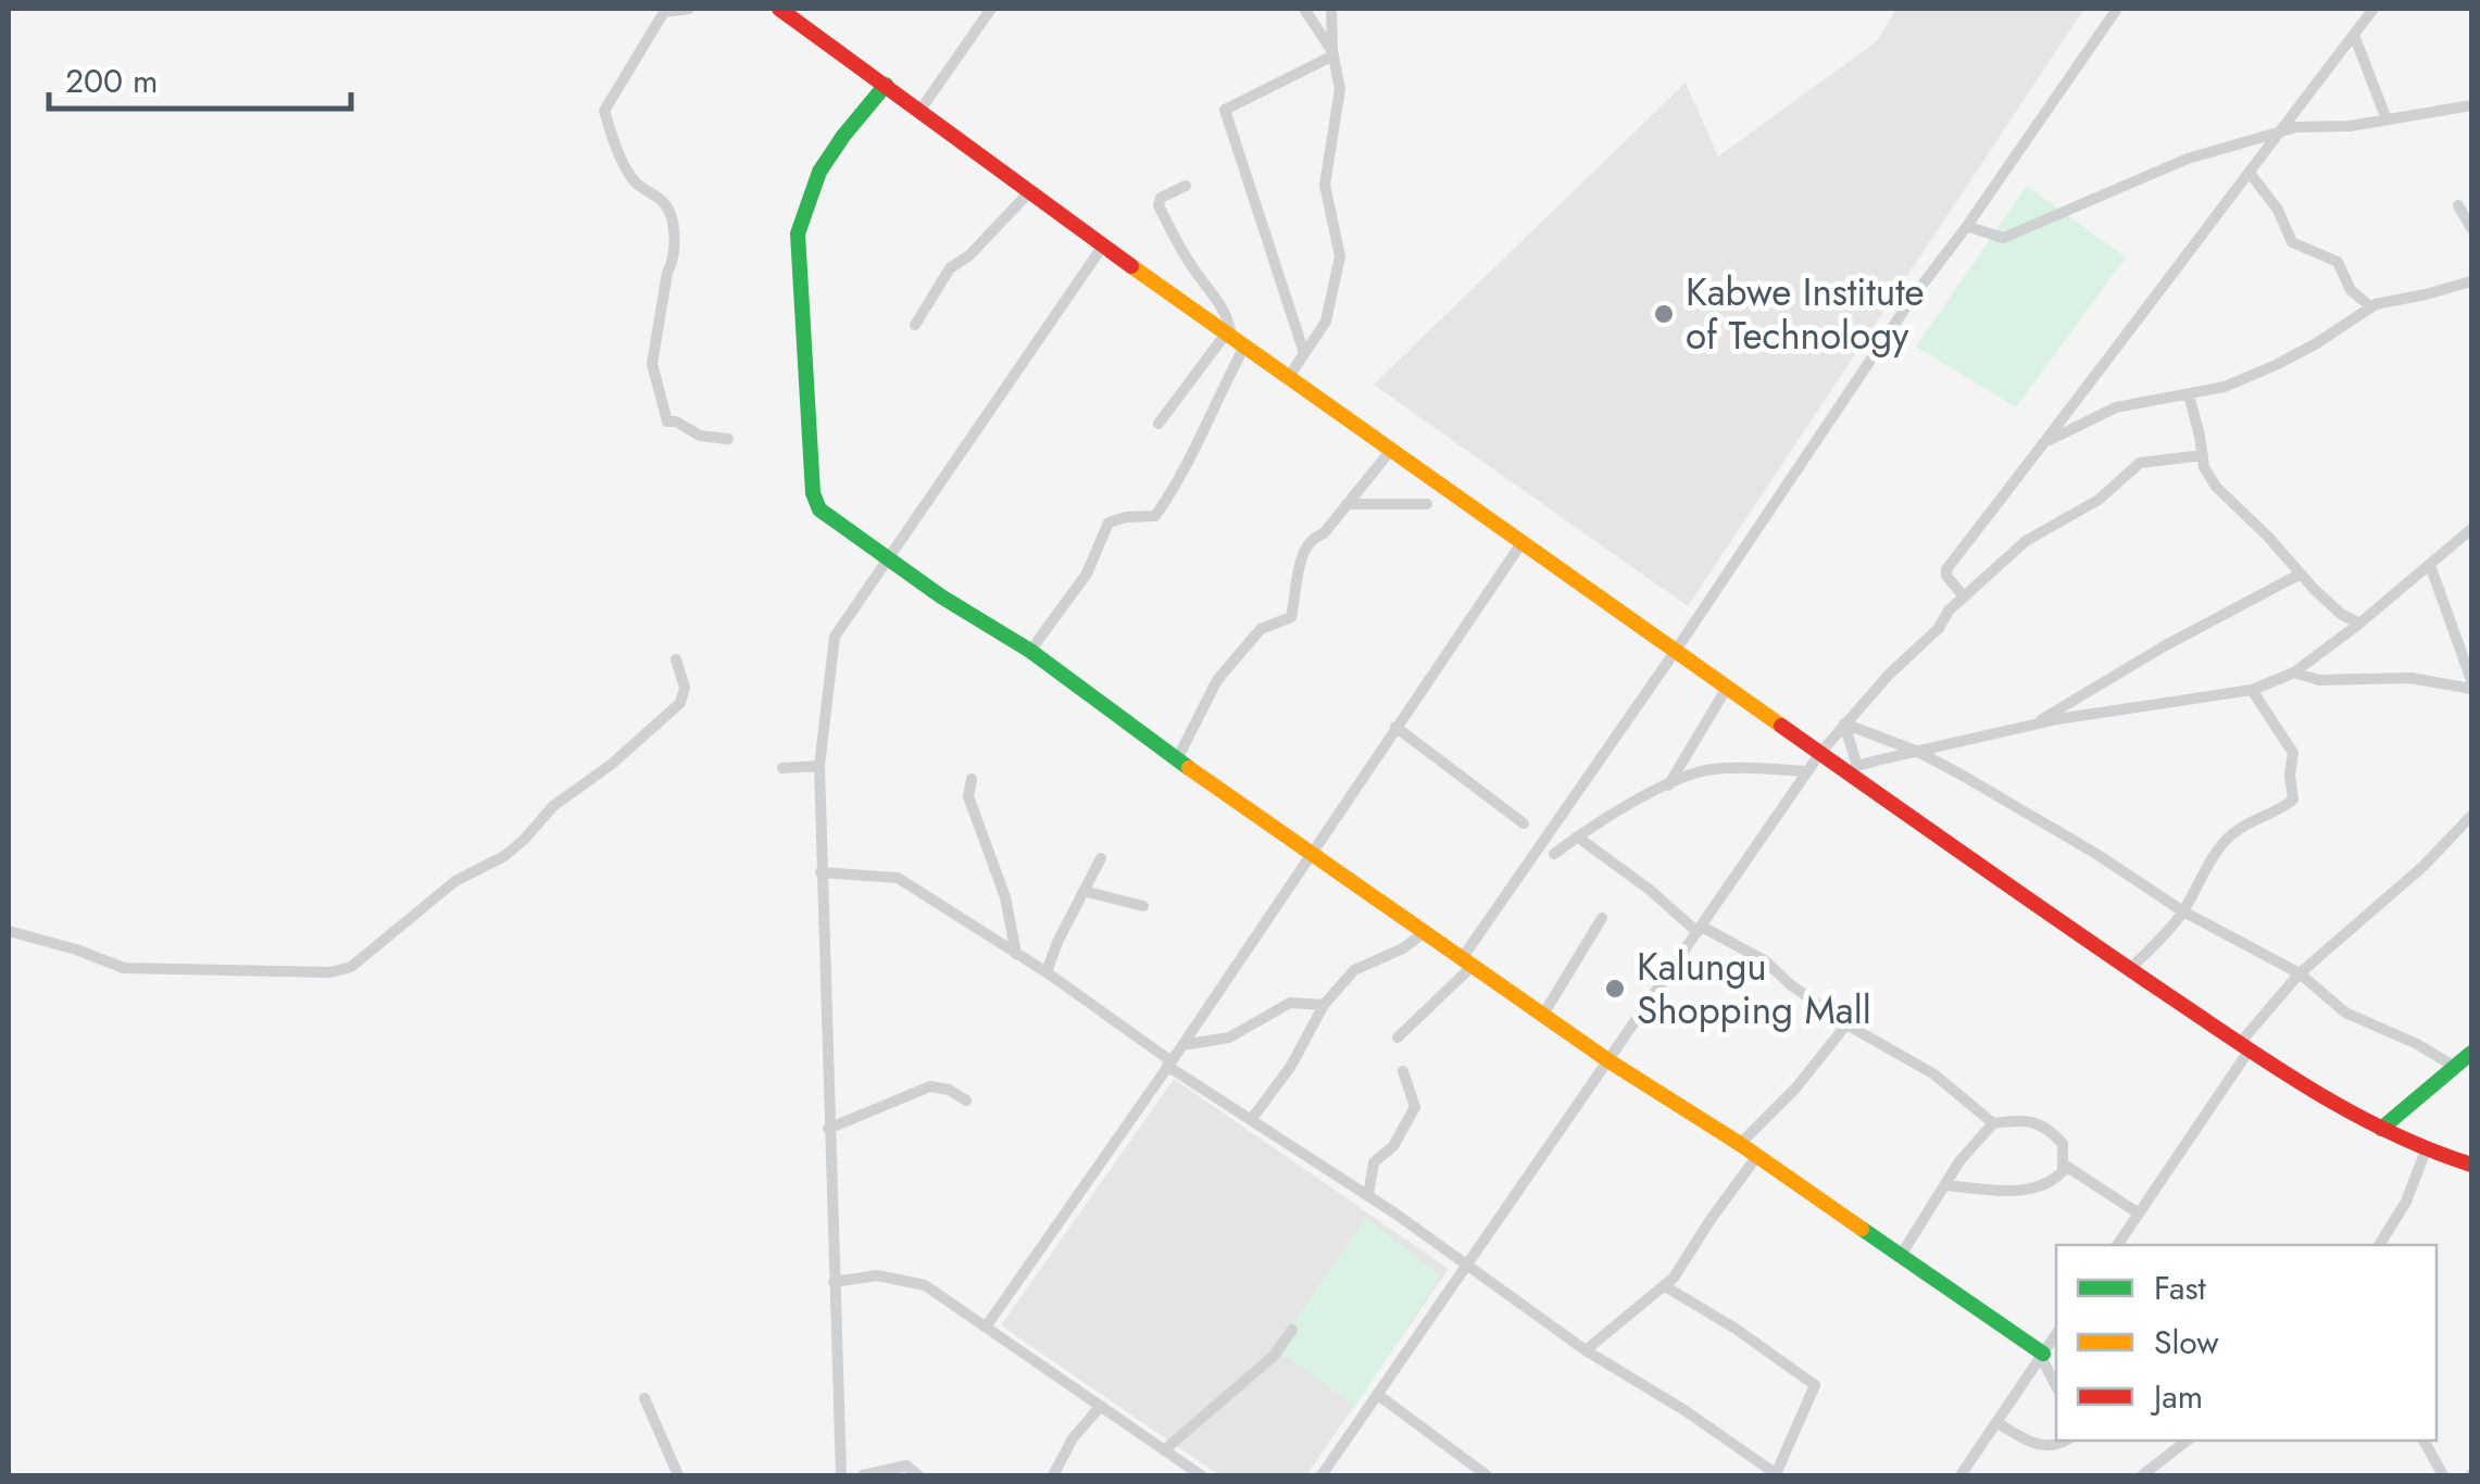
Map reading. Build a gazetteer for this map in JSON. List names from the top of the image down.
{
  "places": ["Kabwe Institute of Technology", "Kalungu Shopping Mall"],
  "legend": ["Fast", "Slow", "Jam"],
  "scale_bar": "200 m"
}
